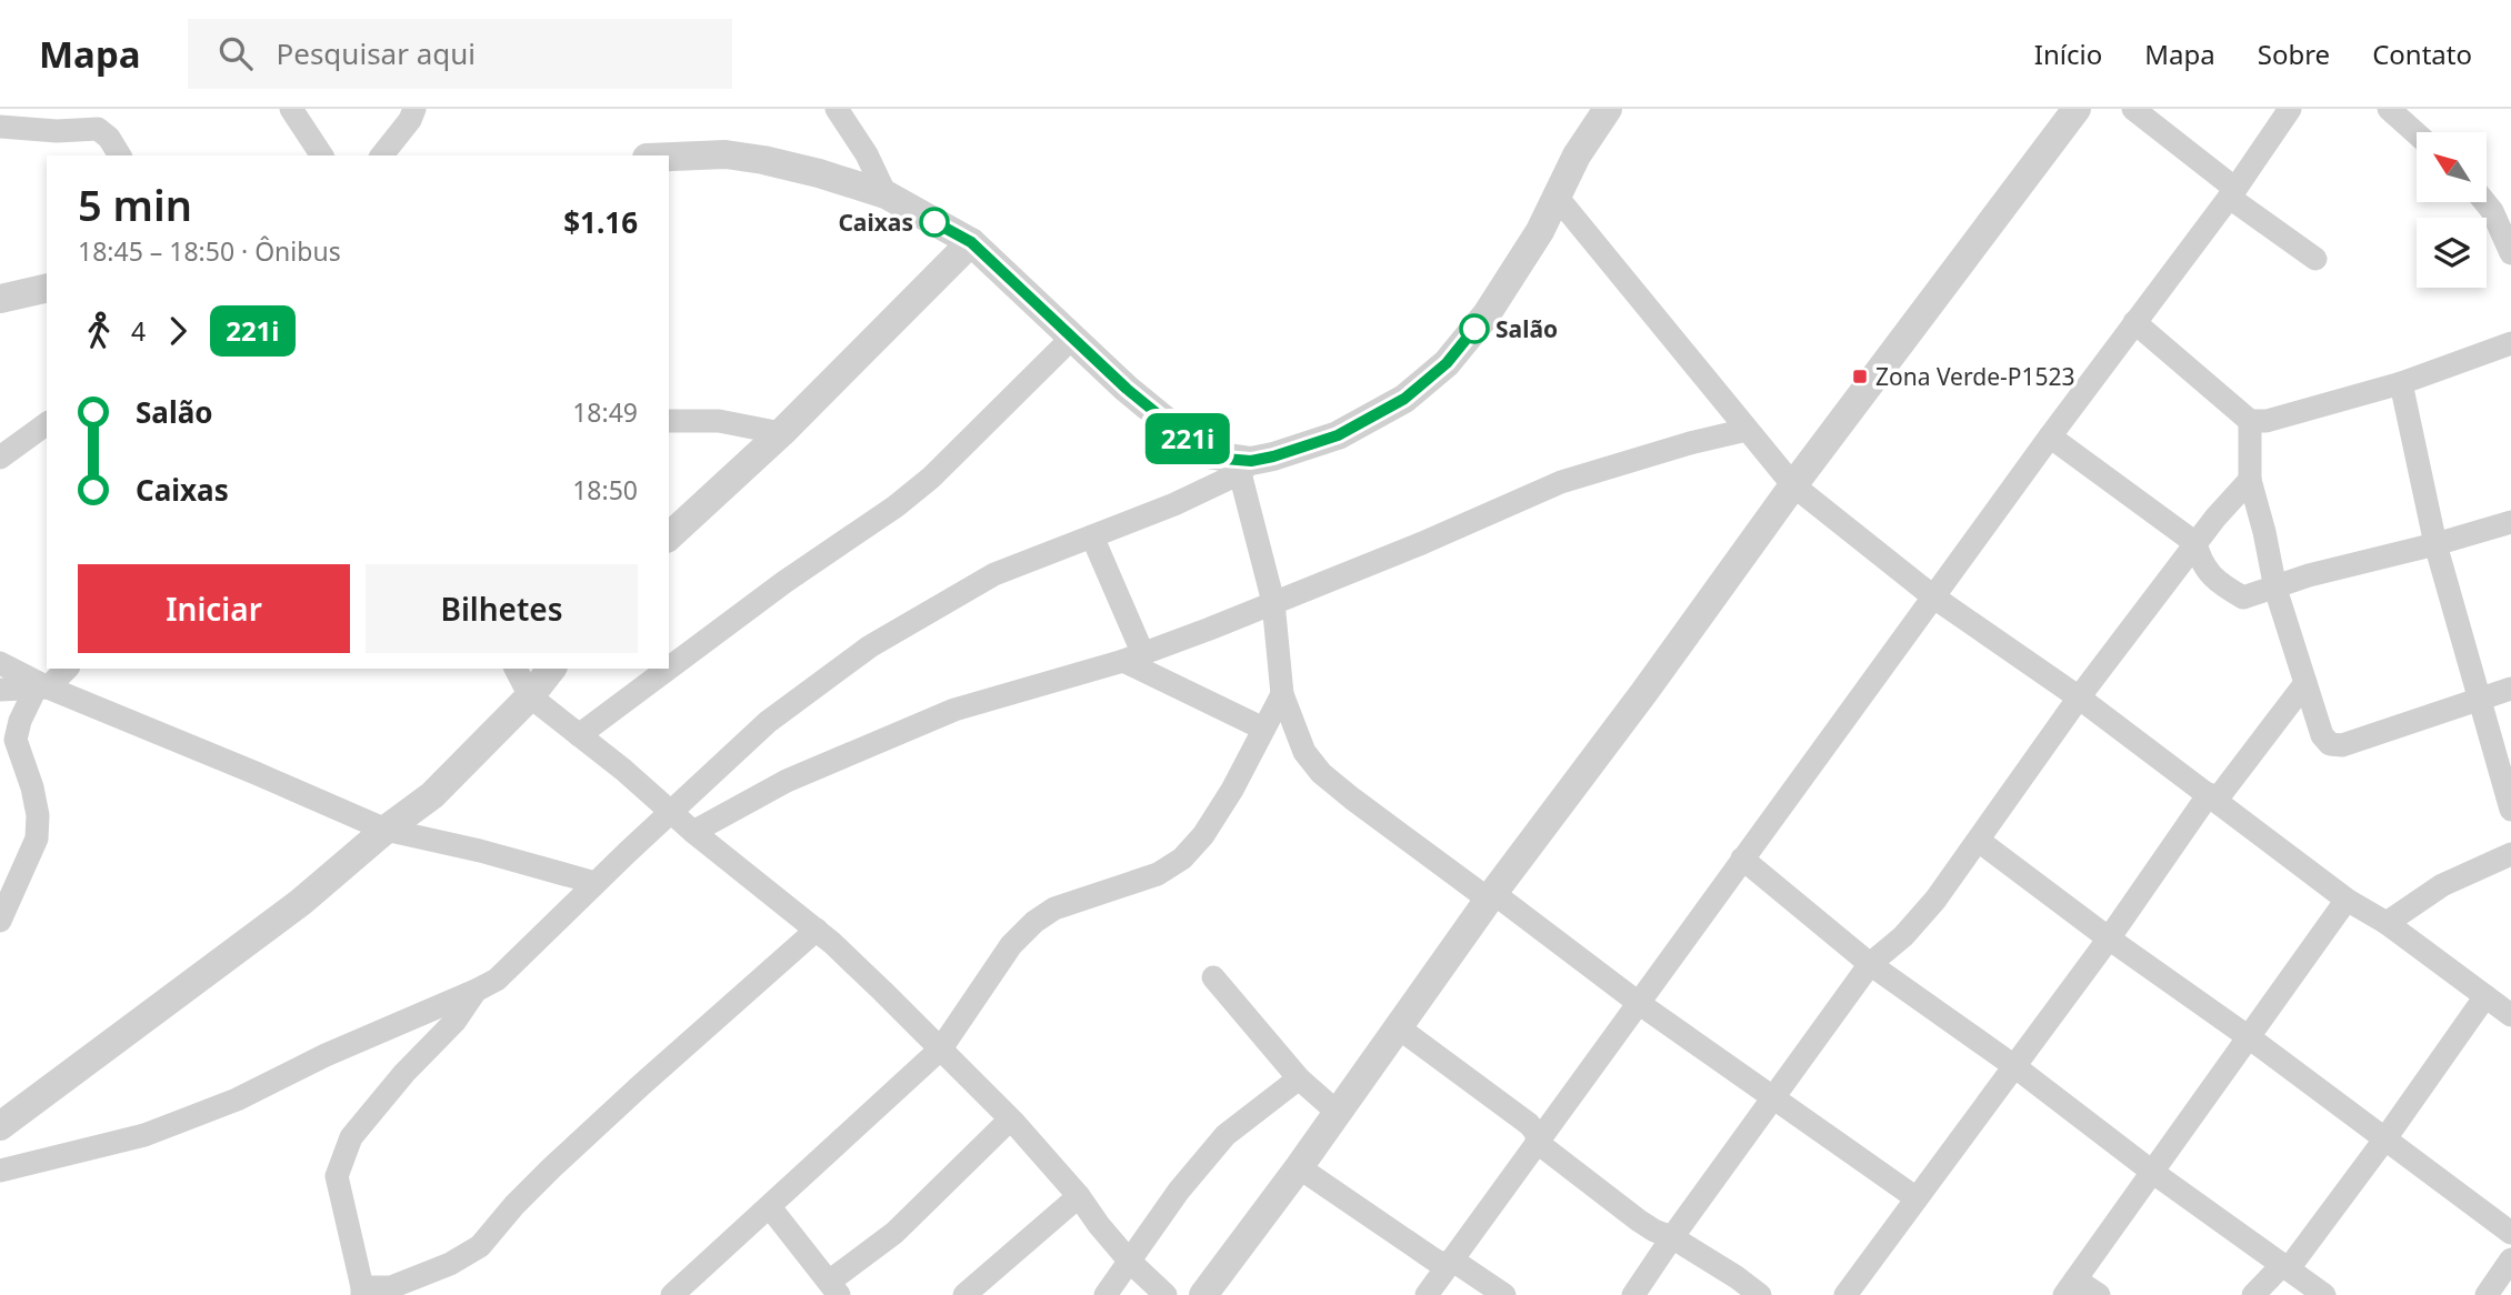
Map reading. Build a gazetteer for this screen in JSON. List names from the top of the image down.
{
  "places": {
    "other": ["Caixas", "Salão"],
    "transit": ["Zona Verde-P1523"]
  },
  "lines": ["bus line 221i"],
  "north": "top left",
  "page": {
    "header": "Mapa",
    "search": "Pesquisar aqui",
    "nav": [
      "Início",
      "Mapa",
      "Sobre",
      "Contato"
    ],
    "on_map": "221i",
    "heading": ["5 min", "18:45 – 18:50 · Ônibus", "$1.16"],
    "legs": ["4", "221i"],
    "list": [
      {
        "name": "Salão",
        "value": "18:49"
      },
      {
        "name": "Caixas",
        "value": "18:50"
      }
    ],
    "buttons": ["Iniciar", "Bilhetes"]
  }
}
